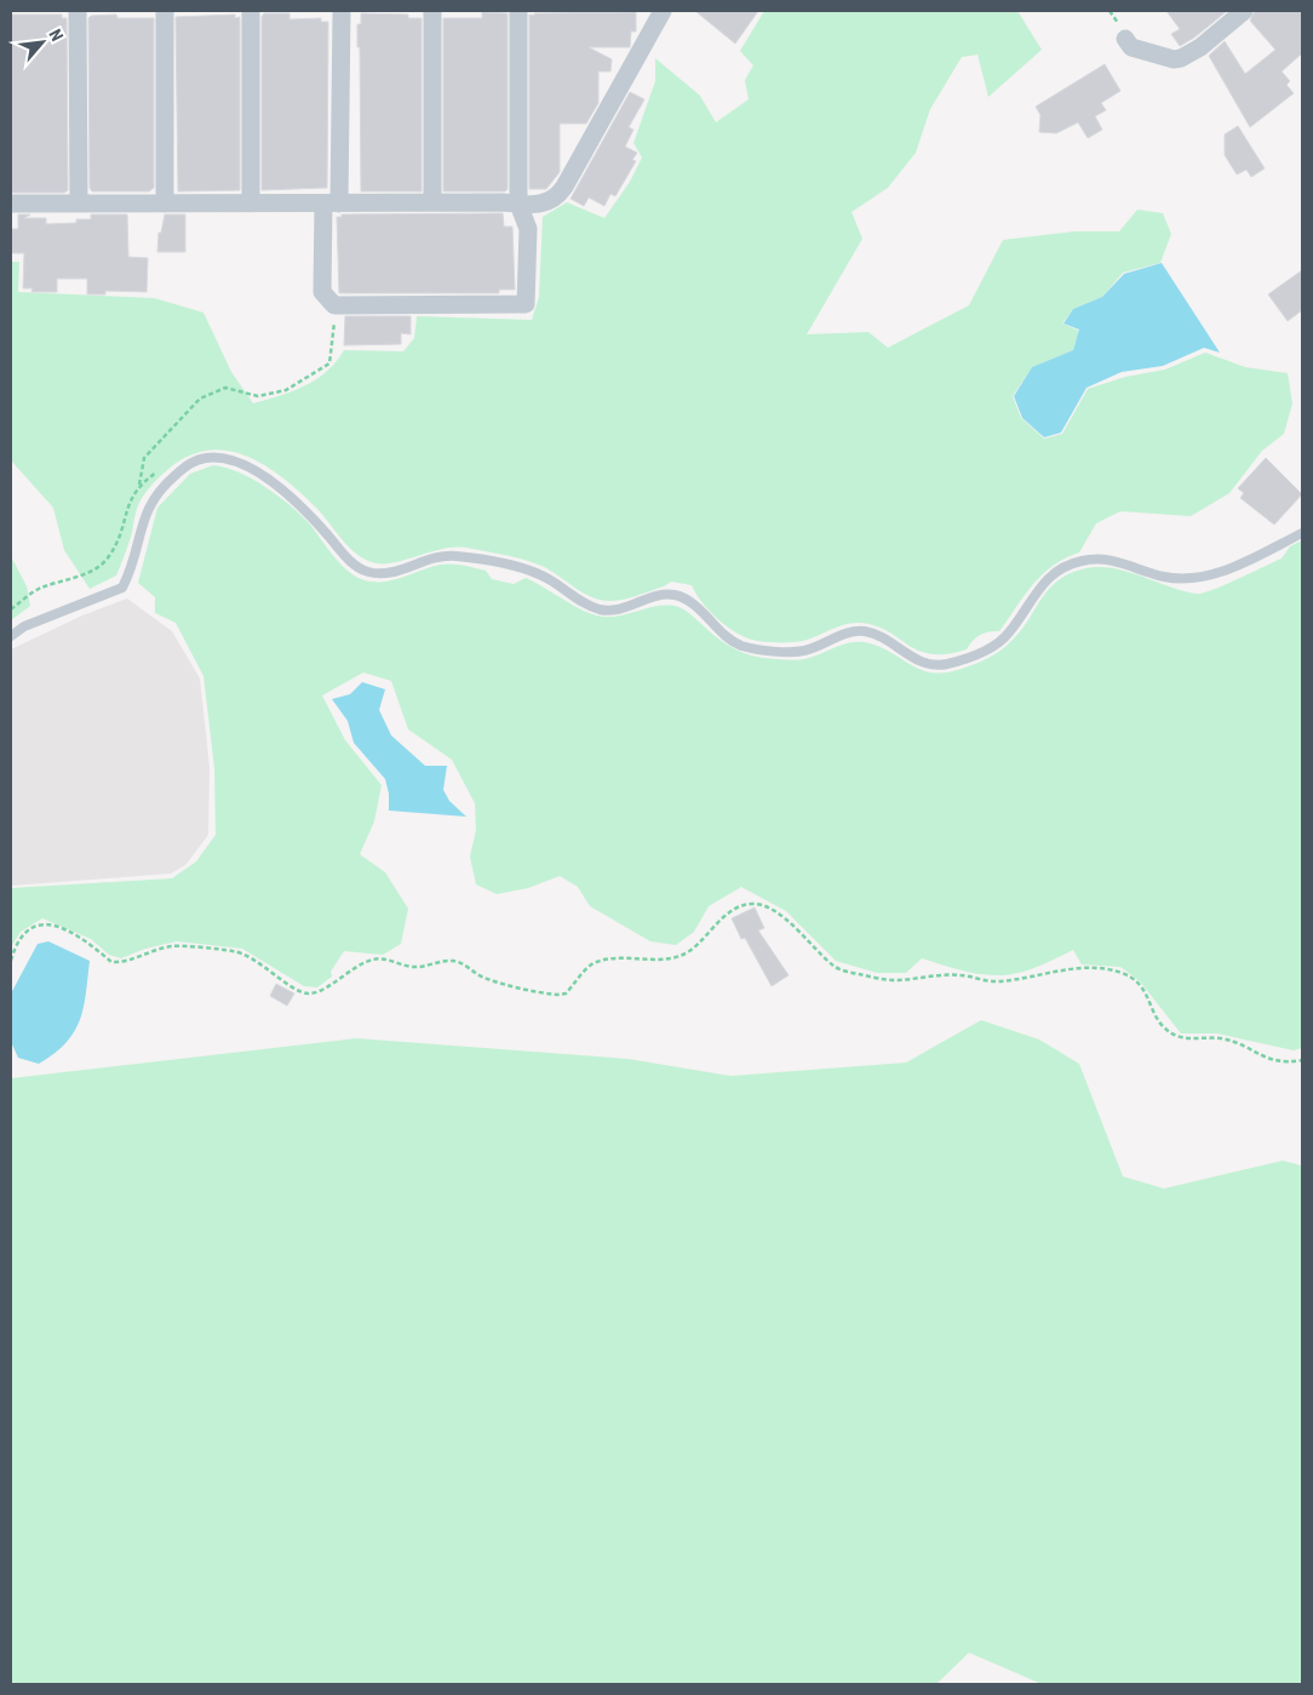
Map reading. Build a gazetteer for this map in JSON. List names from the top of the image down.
{
  "north": "top right"
}
